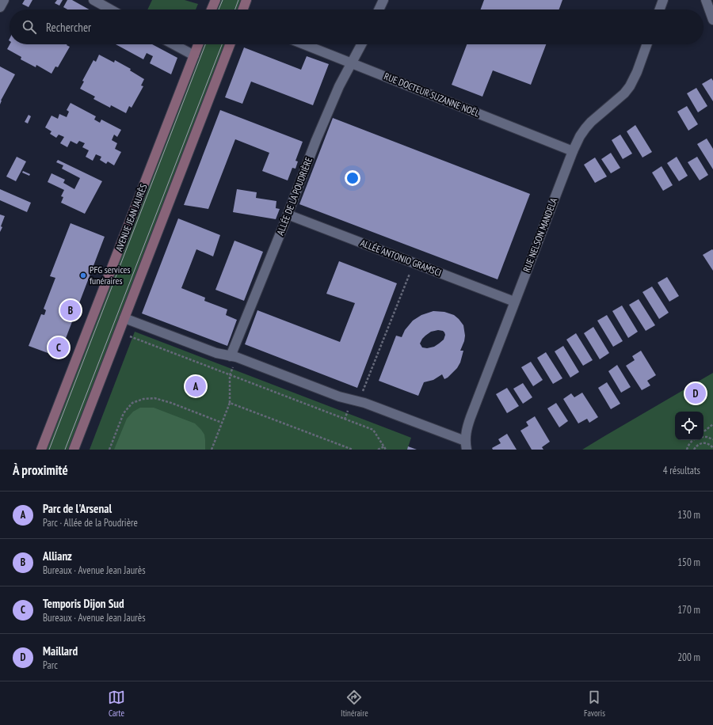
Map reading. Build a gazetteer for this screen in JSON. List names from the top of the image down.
{
  "streets": {
    "main road": ["AVENUE JEAN JAURÈS"],
    "street": [
      "RUE DOCTEUR SUZANNE NOËL",
      "ALLÉE DE LA POUDRIÈRE",
      "RUE NELSON MANDELA",
      "ALLÉE ANTONIO GRAMSCI"
    ]
  },
  "crossings": [
    ["RUE DOCTEUR SUZANNE NOËL", "ALLÉE DE LA POUDRIÈRE"],
    ["RUE DOCTEUR SUZANNE NOËL", "RUE NELSON MANDELA"],
    ["ALLÉE DE LA POUDRIÈRE", "ALLÉE ANTONIO GRAMSCI"],
    ["RUE NELSON MANDELA", "ALLÉE ANTONIO GRAMSCI"]
  ],
  "places": ["PFG services funéraires"],
  "page": {
    "search": "Rechercher",
    "pins": [
      "B",
      "C",
      "A",
      "D"
    ],
    "heading": ["À proximité", "4 résultats"],
    "list": [
      {
        "mark": "A",
        "name": "Parc de l'Arsenal",
        "note": "Parc · Allée de la Poudrière",
        "value": "130 m"
      },
      {
        "mark": "B",
        "name": "Allianz",
        "note": "Bureaux · Avenue Jean Jaurès",
        "value": "150 m"
      },
      {
        "mark": "C",
        "name": "Temporis Dijon Sud",
        "note": "Bureaux · Avenue Jean Jaurès",
        "value": "170 m"
      },
      {
        "mark": "D",
        "name": "Maillard",
        "note": "Parc",
        "value": "200 m"
      }
    ],
    "nav": ["Carte", "Itinéraire", "Favoris"]
  }
}
